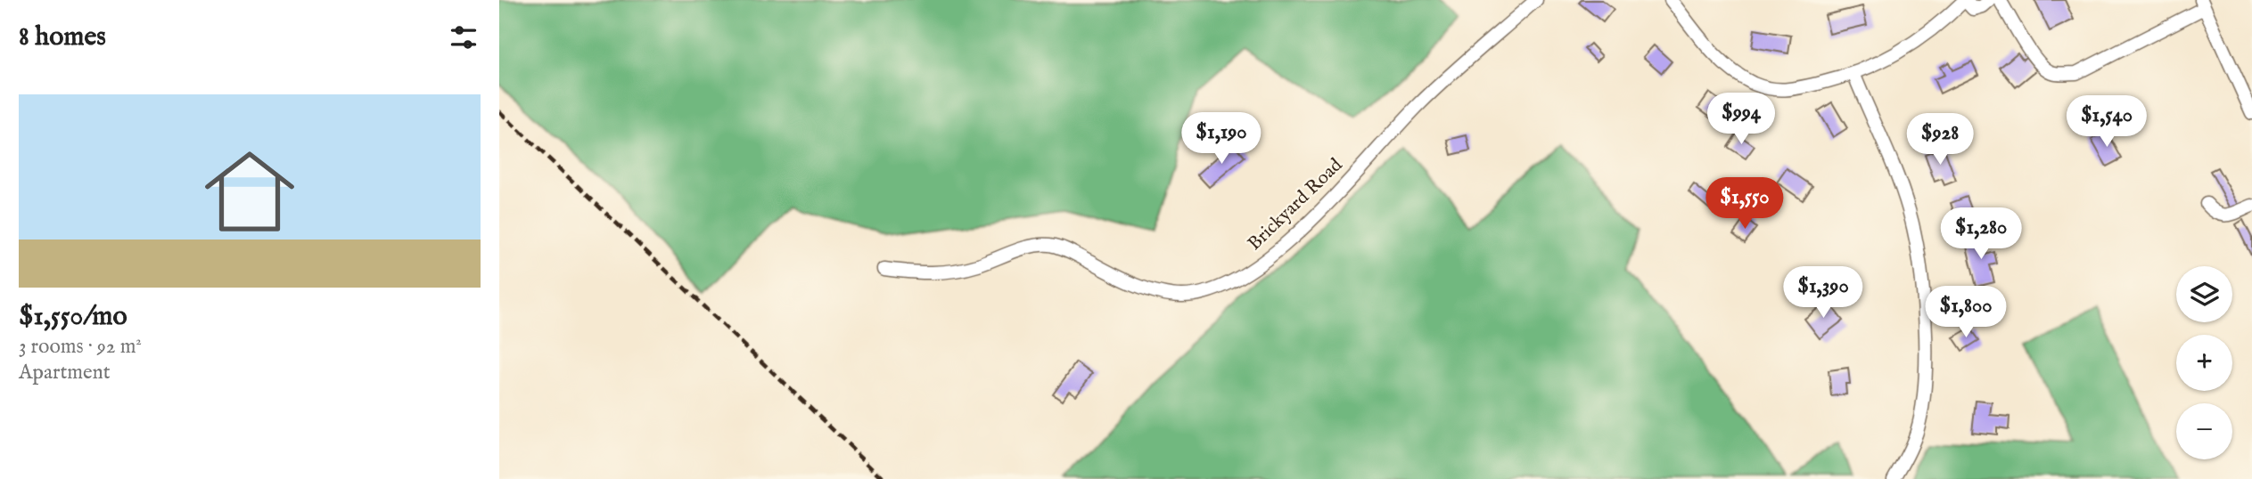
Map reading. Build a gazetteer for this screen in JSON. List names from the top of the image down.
{
  "streets": {
    "street": ["Brickyard Road"]
  },
  "page": {
    "heading": "8 homes",
    "list": [
      {
        "name": "$1,550/mo",
        "note": "3 rooms · 92 m² · Apartment"
      }
    ],
    "price": [
      "$994",
      "$1,540",
      "$1,190",
      "$928",
      "$1,550",
      "$1,280",
      "$1,390",
      "$1,800"
    ],
    "map_buttons": ["+", "−"]
  }
}
